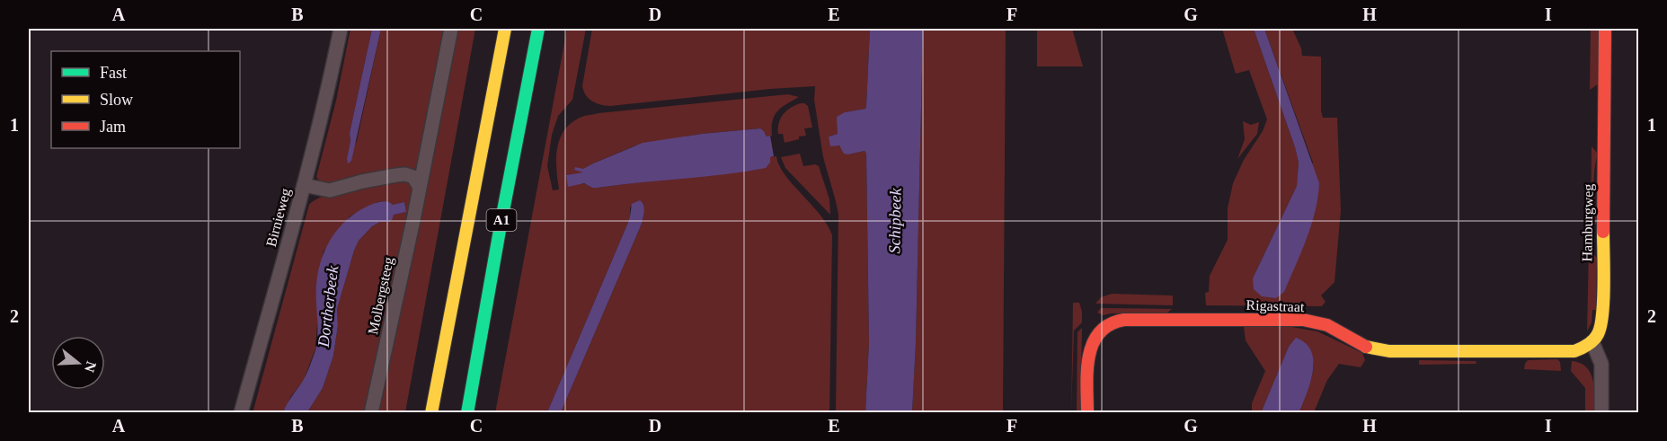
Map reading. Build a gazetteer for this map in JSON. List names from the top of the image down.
{
  "streets": {
    "main road": ["A1", "Hamburgweg", "Rigastraat"],
    "street": ["Birnieweg", "Molbergsteeg"]
  },
  "crossings": [
    ["Hamburgweg", "Rigastraat"]
  ],
  "water": ["Schipbeek", "Dortherbeek"],
  "legend": ["Fast", "Slow", "Jam"],
  "north": "right",
  "grid": {
    "columns": [
      "A",
      "B",
      "C",
      "D",
      "E",
      "F",
      "G",
      "H",
      "I"
    ],
    "rows": ["1", "2"]
  }
}
